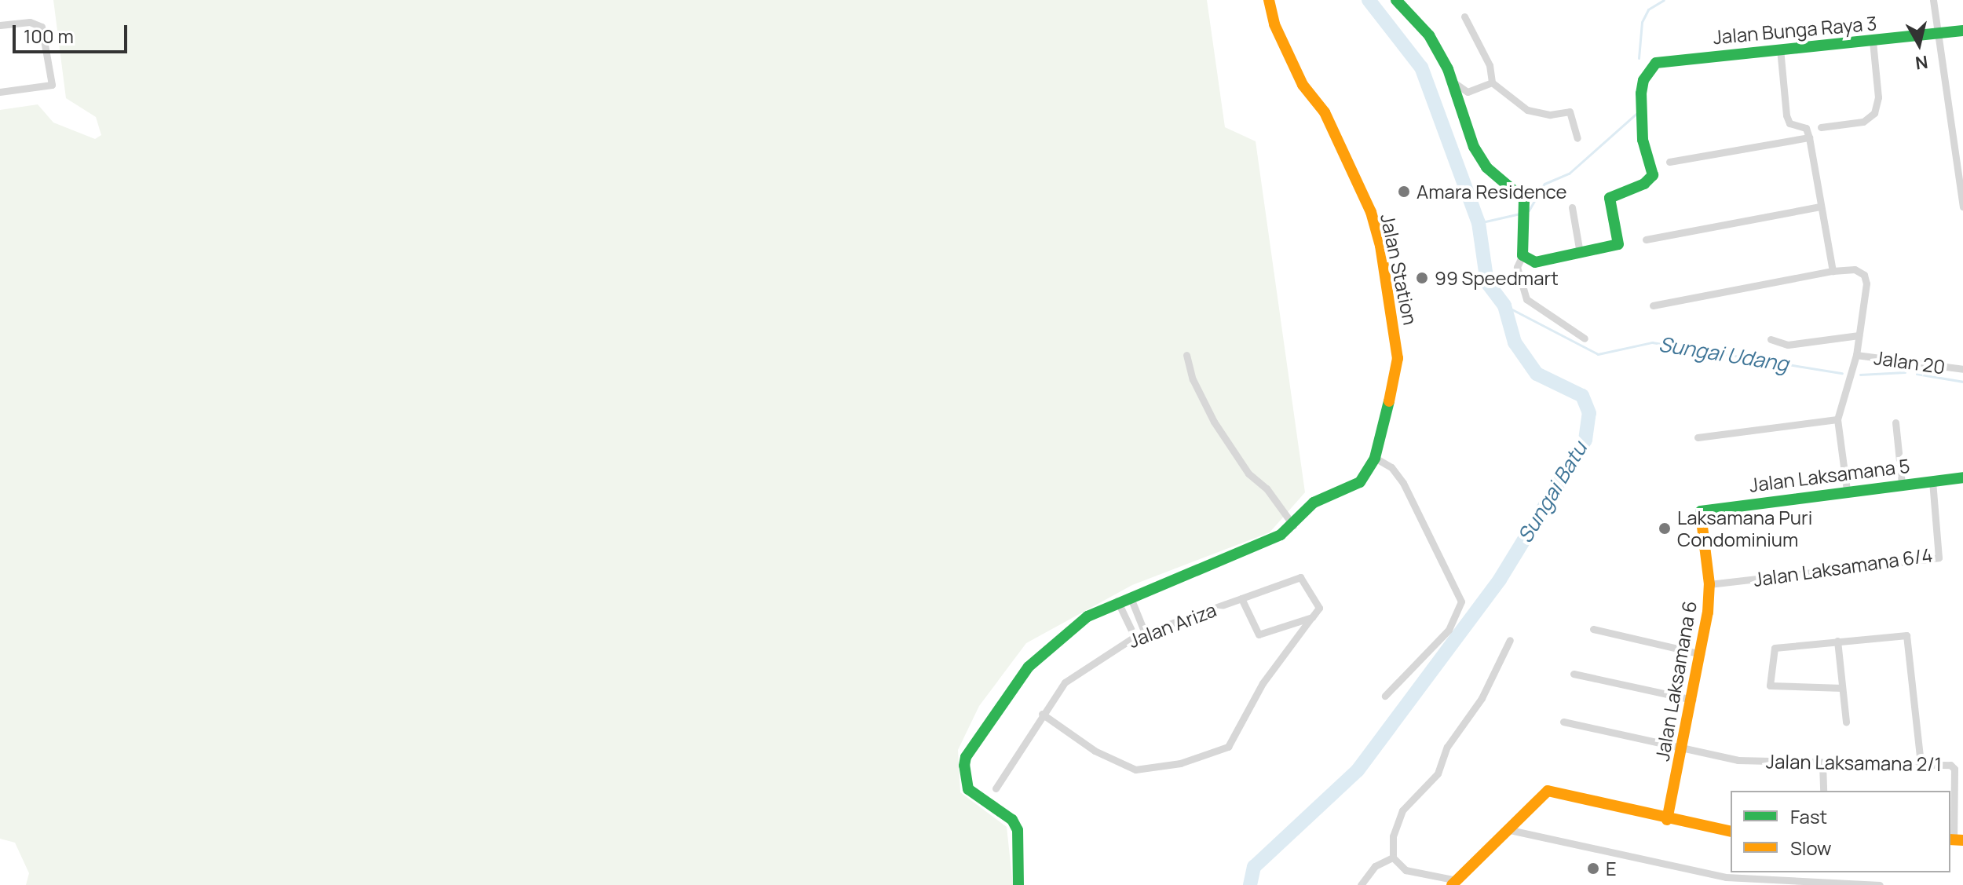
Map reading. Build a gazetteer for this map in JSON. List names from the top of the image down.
{
  "streets": {
    "street": [
      "Jalan Bunga Raya 3",
      "Jalan Station",
      "Jalan 20",
      "Jalan Laksamana 5",
      "Jalan Laksamana 6/4",
      "Jalan Ariza",
      "Jalan Laksamana 6",
      "Jalan Laksamana 2/1"
    ]
  },
  "crossings": [
    ["Jalan Laksamana 5", "Jalan Laksamana 6/4"],
    ["Jalan Laksamana 5", "Jalan Laksamana 6"],
    ["Jalan Laksamana 6/4", "Jalan Laksamana 6"],
    ["Jalan Laksamana 6", "Jalan Laksamana 2/1"]
  ],
  "water": ["Sungai Udang", "Sungai Batu"],
  "places": [
    "Amara Residence",
    "99 Speedmart",
    "Laksamana Puri Condominium",
    "E"
  ],
  "legend": ["Fast", "Slow"],
  "scale_bar": "100 m",
  "north": "bottom"
}
